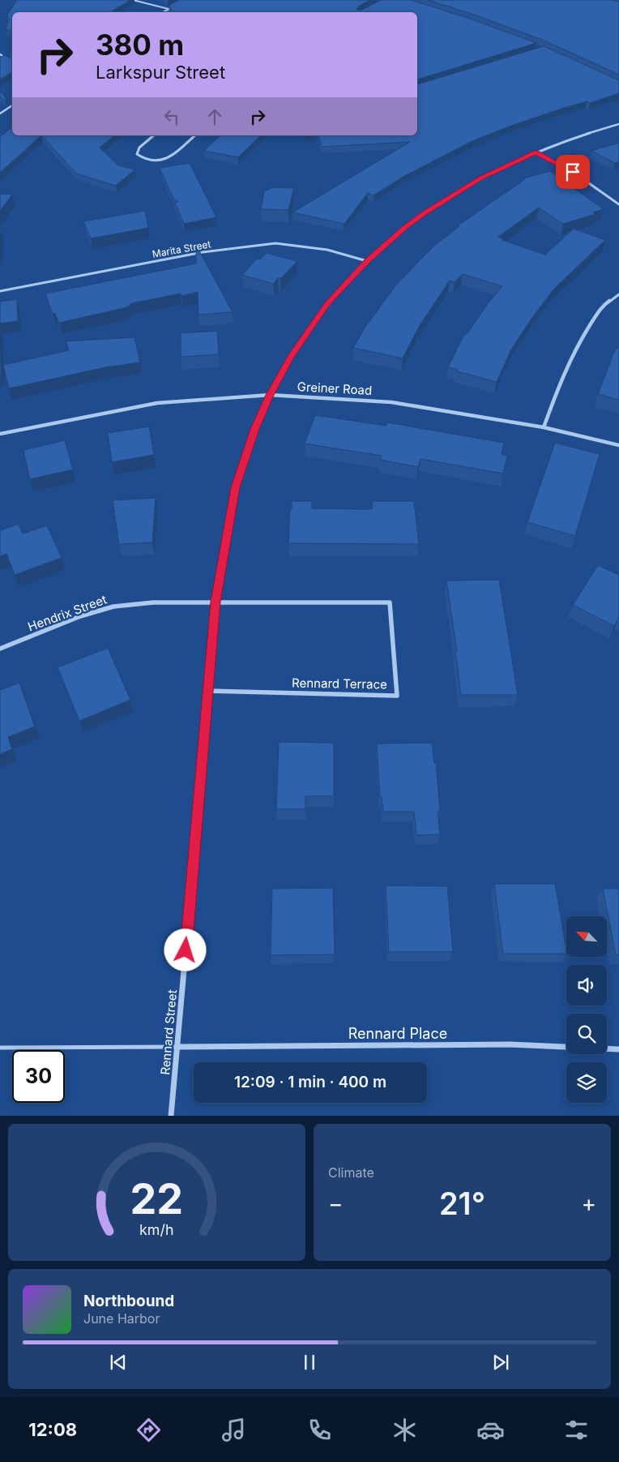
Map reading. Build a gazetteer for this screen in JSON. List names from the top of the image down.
{
  "streets": {
    "street": [
      "Marita Street",
      "Greiner Road",
      "Hendrix Street",
      "Rennard Terrace",
      "Rennard Street",
      "Rennard Place"
    ]
  },
  "crossings": [
    ["Marita Street", "Rennard Street"],
    ["Greiner Road", "Rennard Street"],
    ["Hendrix Street", "Rennard Terrace"],
    ["Hendrix Street", "Rennard Street"],
    ["Rennard Terrace", "Rennard Street"],
    ["Rennard Street", "Rennard Place"]
  ],
  "north": "top left",
  "page": {
    "turn": ["380 m", "Larkspur Street"],
    "limit": "30",
    "trip": "12:09 · 1 min · 400 m",
    "tile": "Climate",
    "heat": ["−", "21°", "+"],
    "song": ["Northbound", "June Harbor"],
    "tabs": "12:08",
    "gauge": ["22", "km/h"]
  }
}
